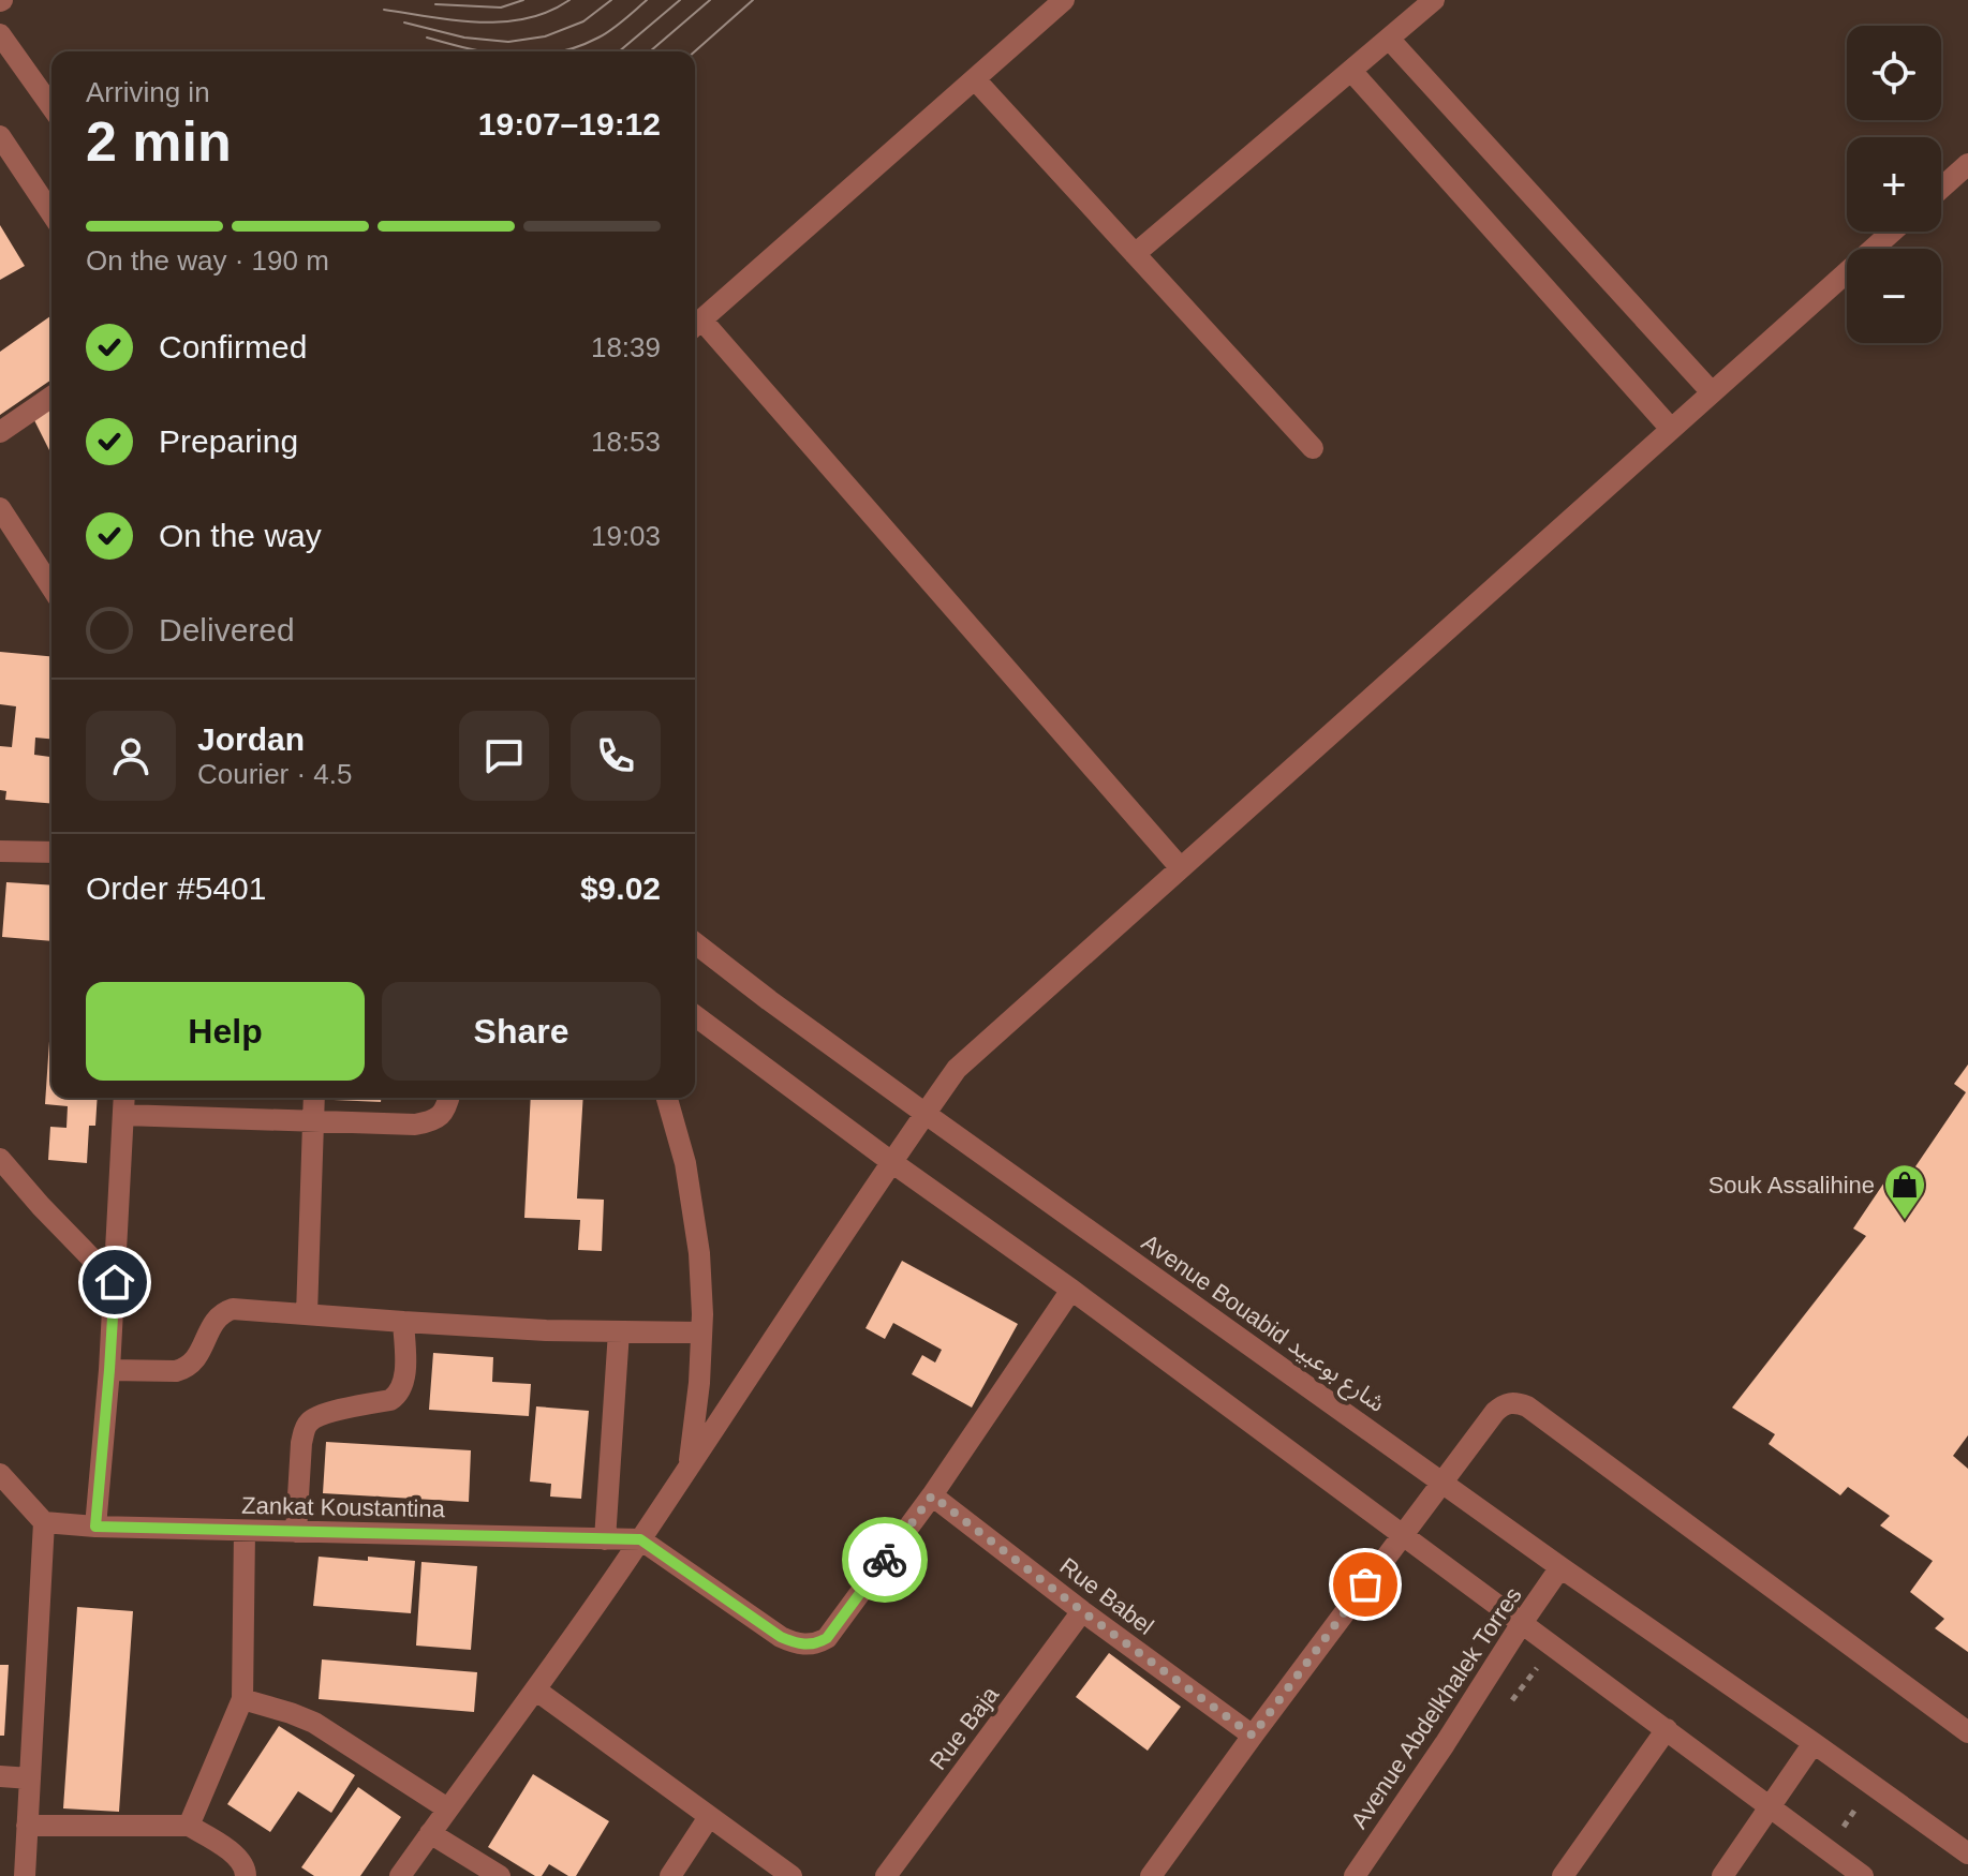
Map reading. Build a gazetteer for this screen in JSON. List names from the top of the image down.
{
  "streets": {
    "street": [
      "Avenue Bouabid شارع بوعبيد",
      "Zankat Koustantina",
      "Rue Babel",
      "Avenue Abdelkhalek Torres",
      "Rue Baja"
    ]
  },
  "crossings": [
    ["Avenue Bouabid شارع بوعبيد", "Avenue Abdelkhalek Torres"],
    ["Rue Babel", "Rue Baja"]
  ],
  "places": {
    "shop": ["Souk Assalihine"]
  },
  "page": {
    "map_buttons": ["+", "−"],
    "heading": ["2 min", "Arriving in", "19:07–19:12"],
    "panel": [
      "Jordan",
      "Courier · 4.5",
      "Order #5401",
      "$9.02"
    ],
    "bar": "On the way · 190 m",
    "list": [
      ["Confirmed", "18:39"],
      ["Preparing", "18:53"],
      ["On the way", "19:03"],
      "Delivered"
    ],
    "buttons": ["Help", "Share"]
  }
}
